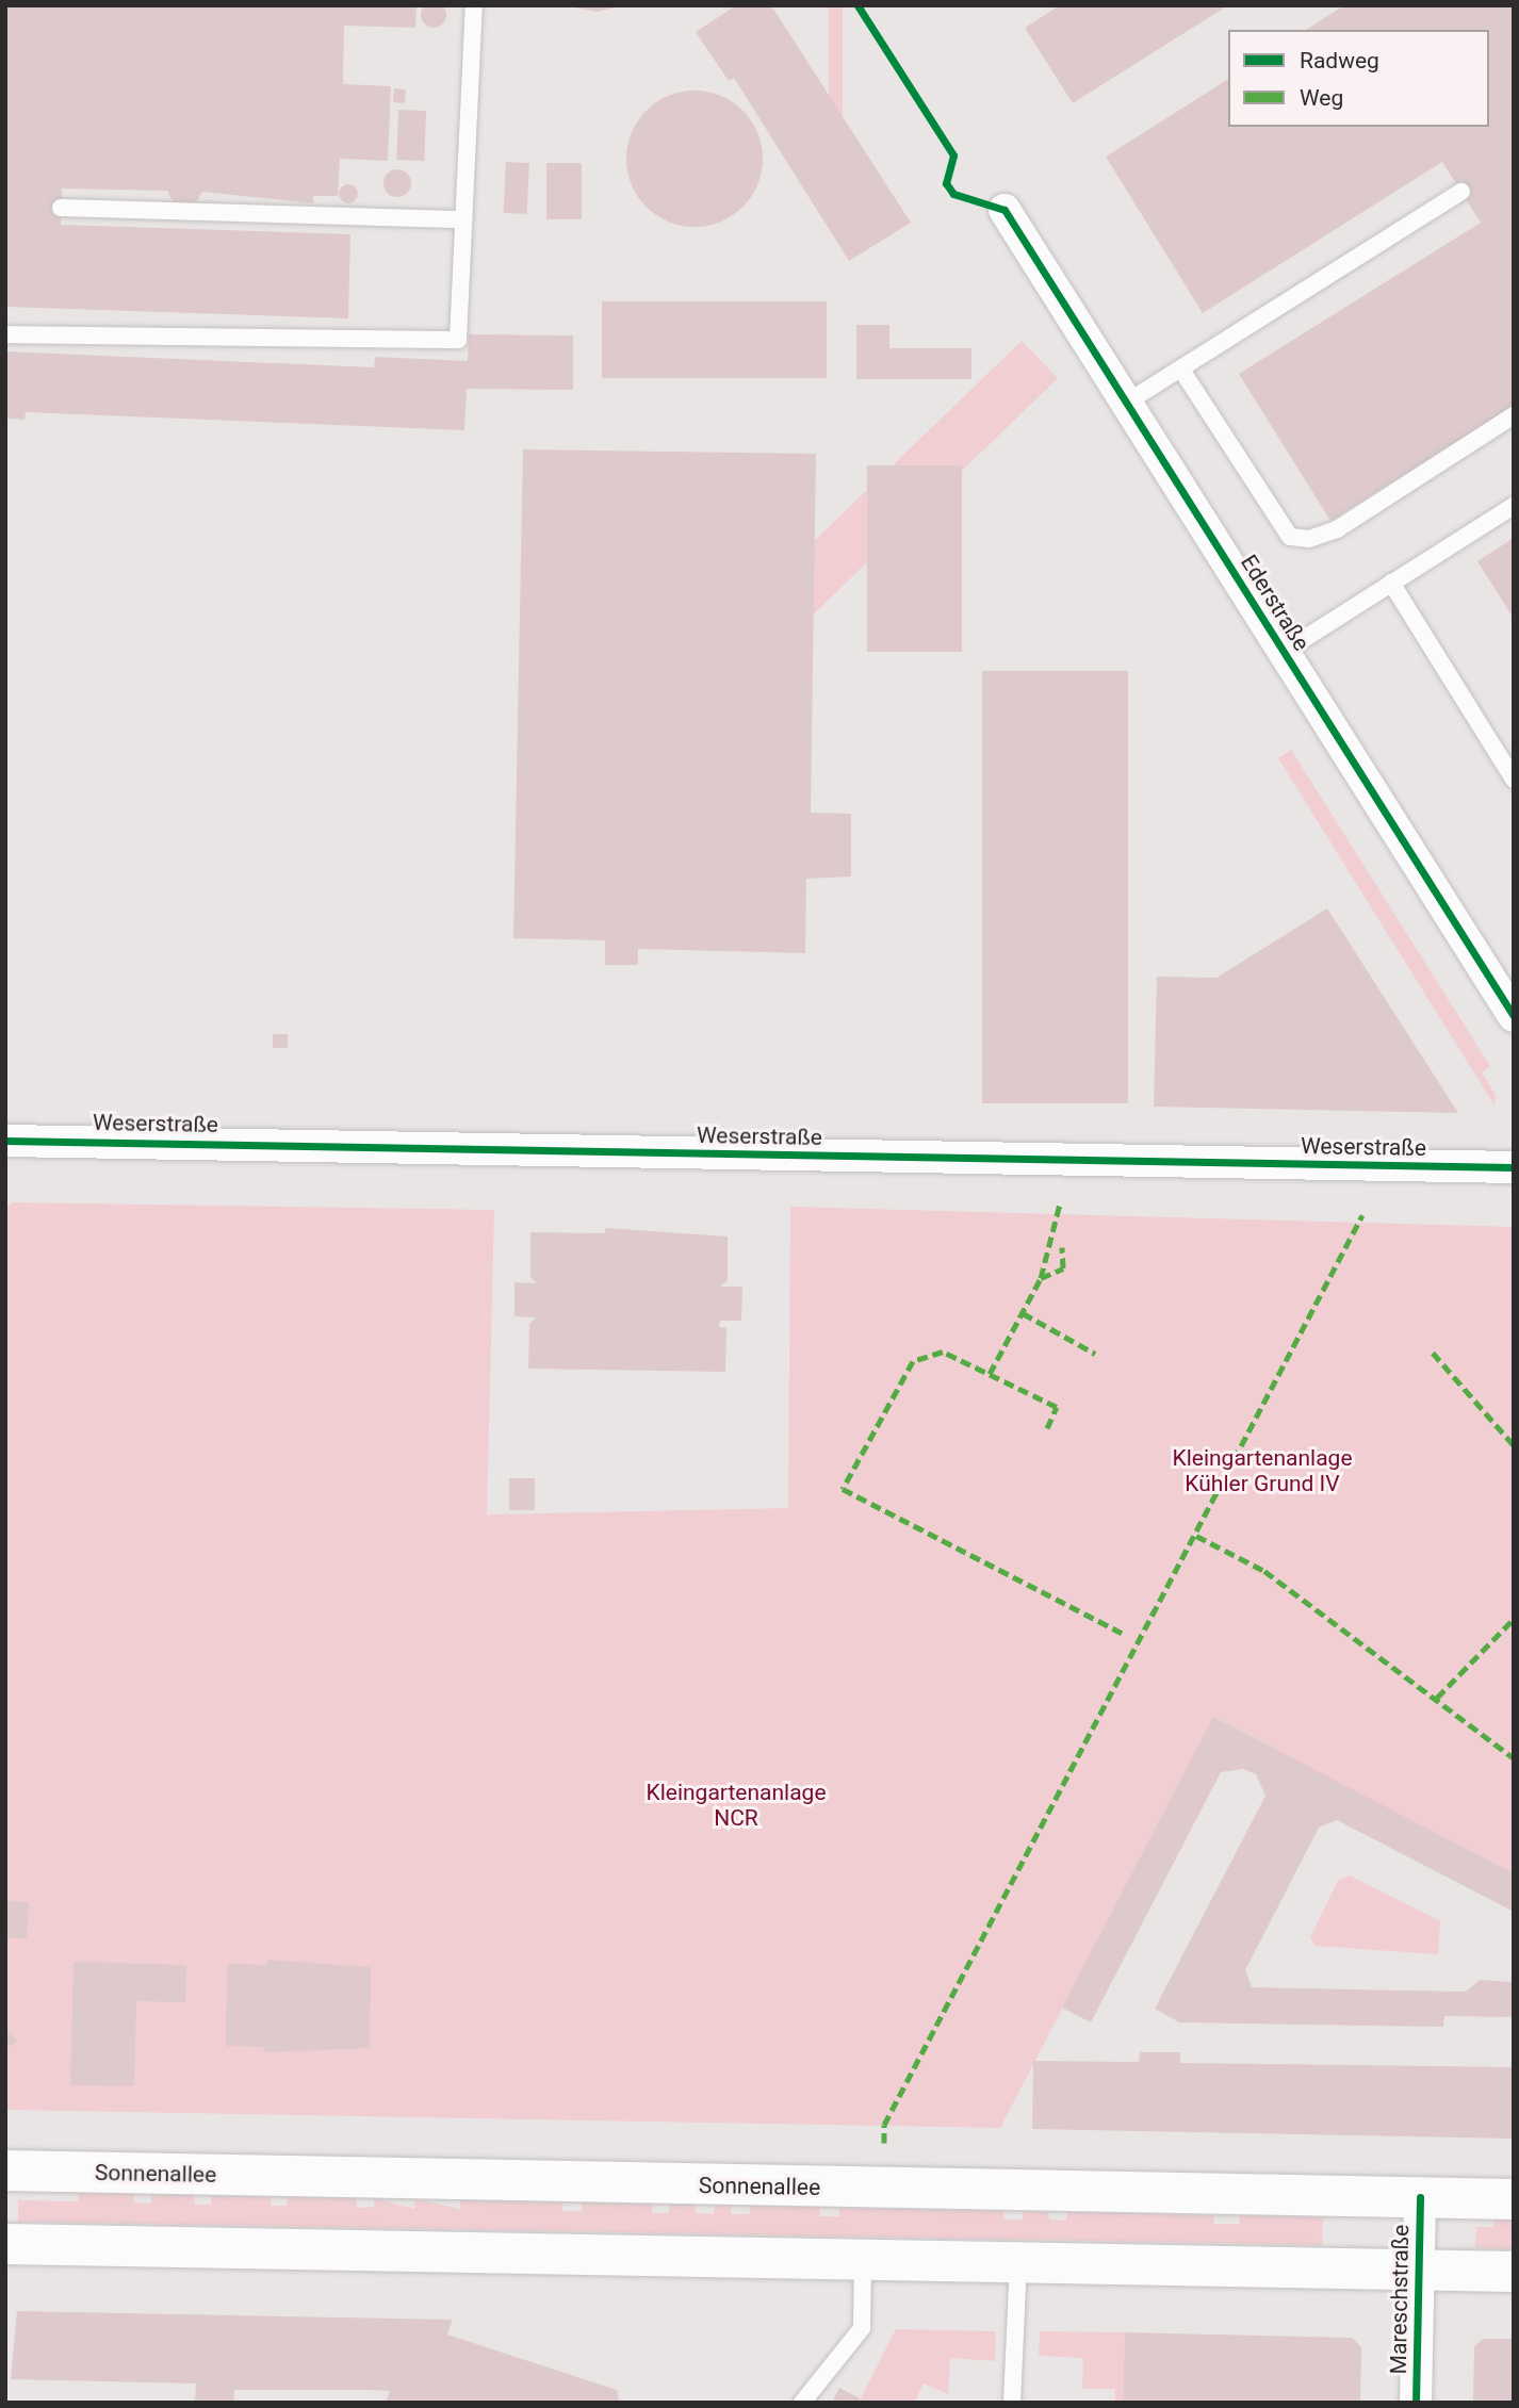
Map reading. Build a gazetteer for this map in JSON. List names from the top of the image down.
{
  "streets": {
    "main road": ["Sonnenallee"],
    "street": ["Ederstraße", "Weserstraße", "Mareschstraße"]
  },
  "crossings": [
    ["Sonnenallee", "Mareschstraße"]
  ],
  "parks": ["Kleingartenanlage Kühler Grund IV", "Kleingartenanlage NCR"],
  "legend": ["Radweg", "Weg"]
}
